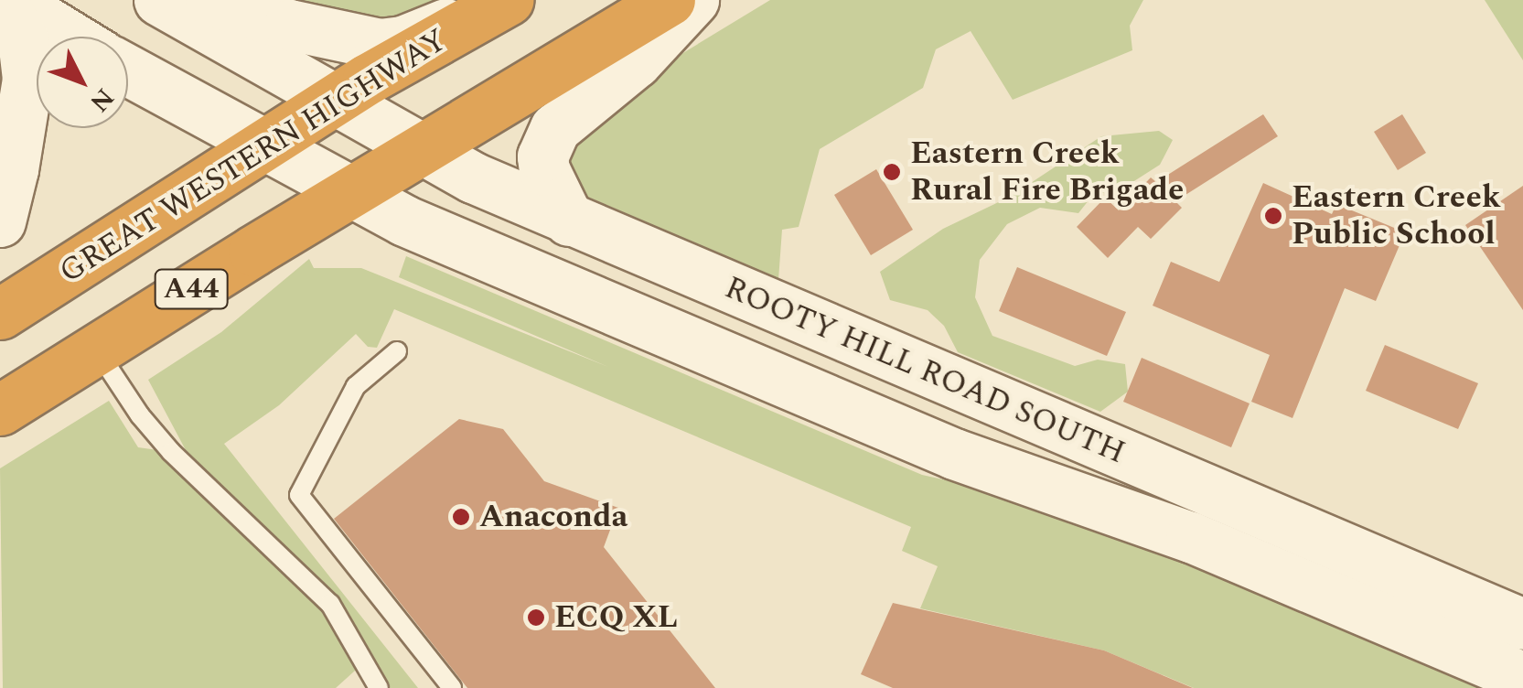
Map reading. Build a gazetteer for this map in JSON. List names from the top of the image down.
{
  "streets": {
    "highway": ["GREAT WESTERN HIGHWAY", "A44"],
    "main road": ["ROOTY HILL ROAD SOUTH"]
  },
  "crossings": [
    ["GREAT WESTERN HIGHWAY", "ROOTY HILL ROAD SOUTH"],
    ["A44", "ROOTY HILL ROAD SOUTH"]
  ],
  "places": [
    "Eastern Creek Rural Fire Brigade",
    "Eastern Creek Public School",
    "Anaconda",
    "ECQ XL"
  ],
  "north": "bottom right"
}
